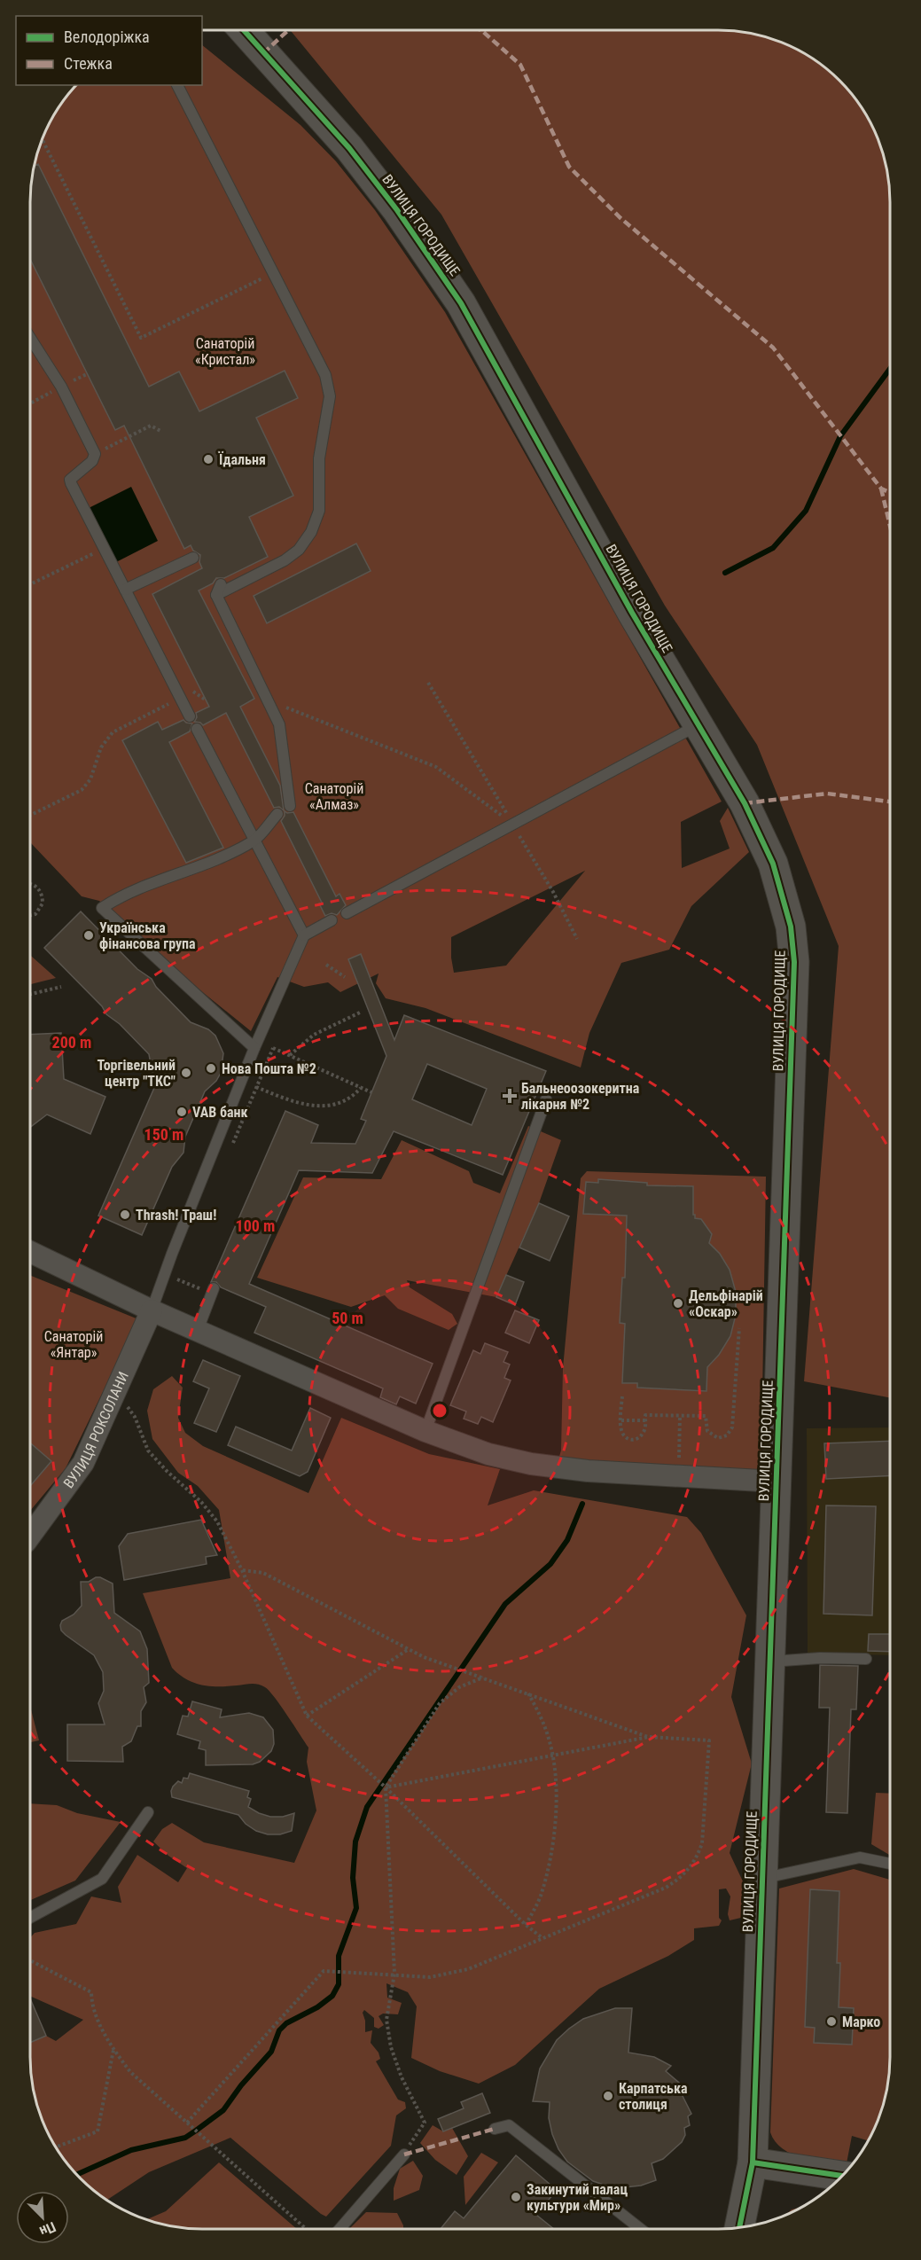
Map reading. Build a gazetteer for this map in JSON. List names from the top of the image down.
{
  "streets": {
    "street": ["ВУЛИЦЯ ГОРОДИЩЕ", "ВУЛИЦЯ РОКСОЛАНИ"]
  },
  "parks": ["Санаторій «Кристал»", "Санаторій «Алмаз»", "Санаторій «Янтар»"],
  "places": {
    "other": [
      "Їдальня",
      "Українська фінансова група",
      "Нова Пошта №2",
      "Торгівельний центр \"ТКС\"",
      "VAB банк",
      "Thrash! Траш!",
      "Дельфінарій «Оскар»",
      "Марко",
      "Карпатська столиця",
      "Закинутий палац культури «Мир»"
    ],
    "health": ["Бальнеоозокеритна лікарня №2"]
  },
  "legend": ["Велодоріжка", "Стежка"],
  "north": "bottom right",
  "rings": [
    "200 m",
    "150 m",
    "100 m",
    "50 m"
  ]
}
